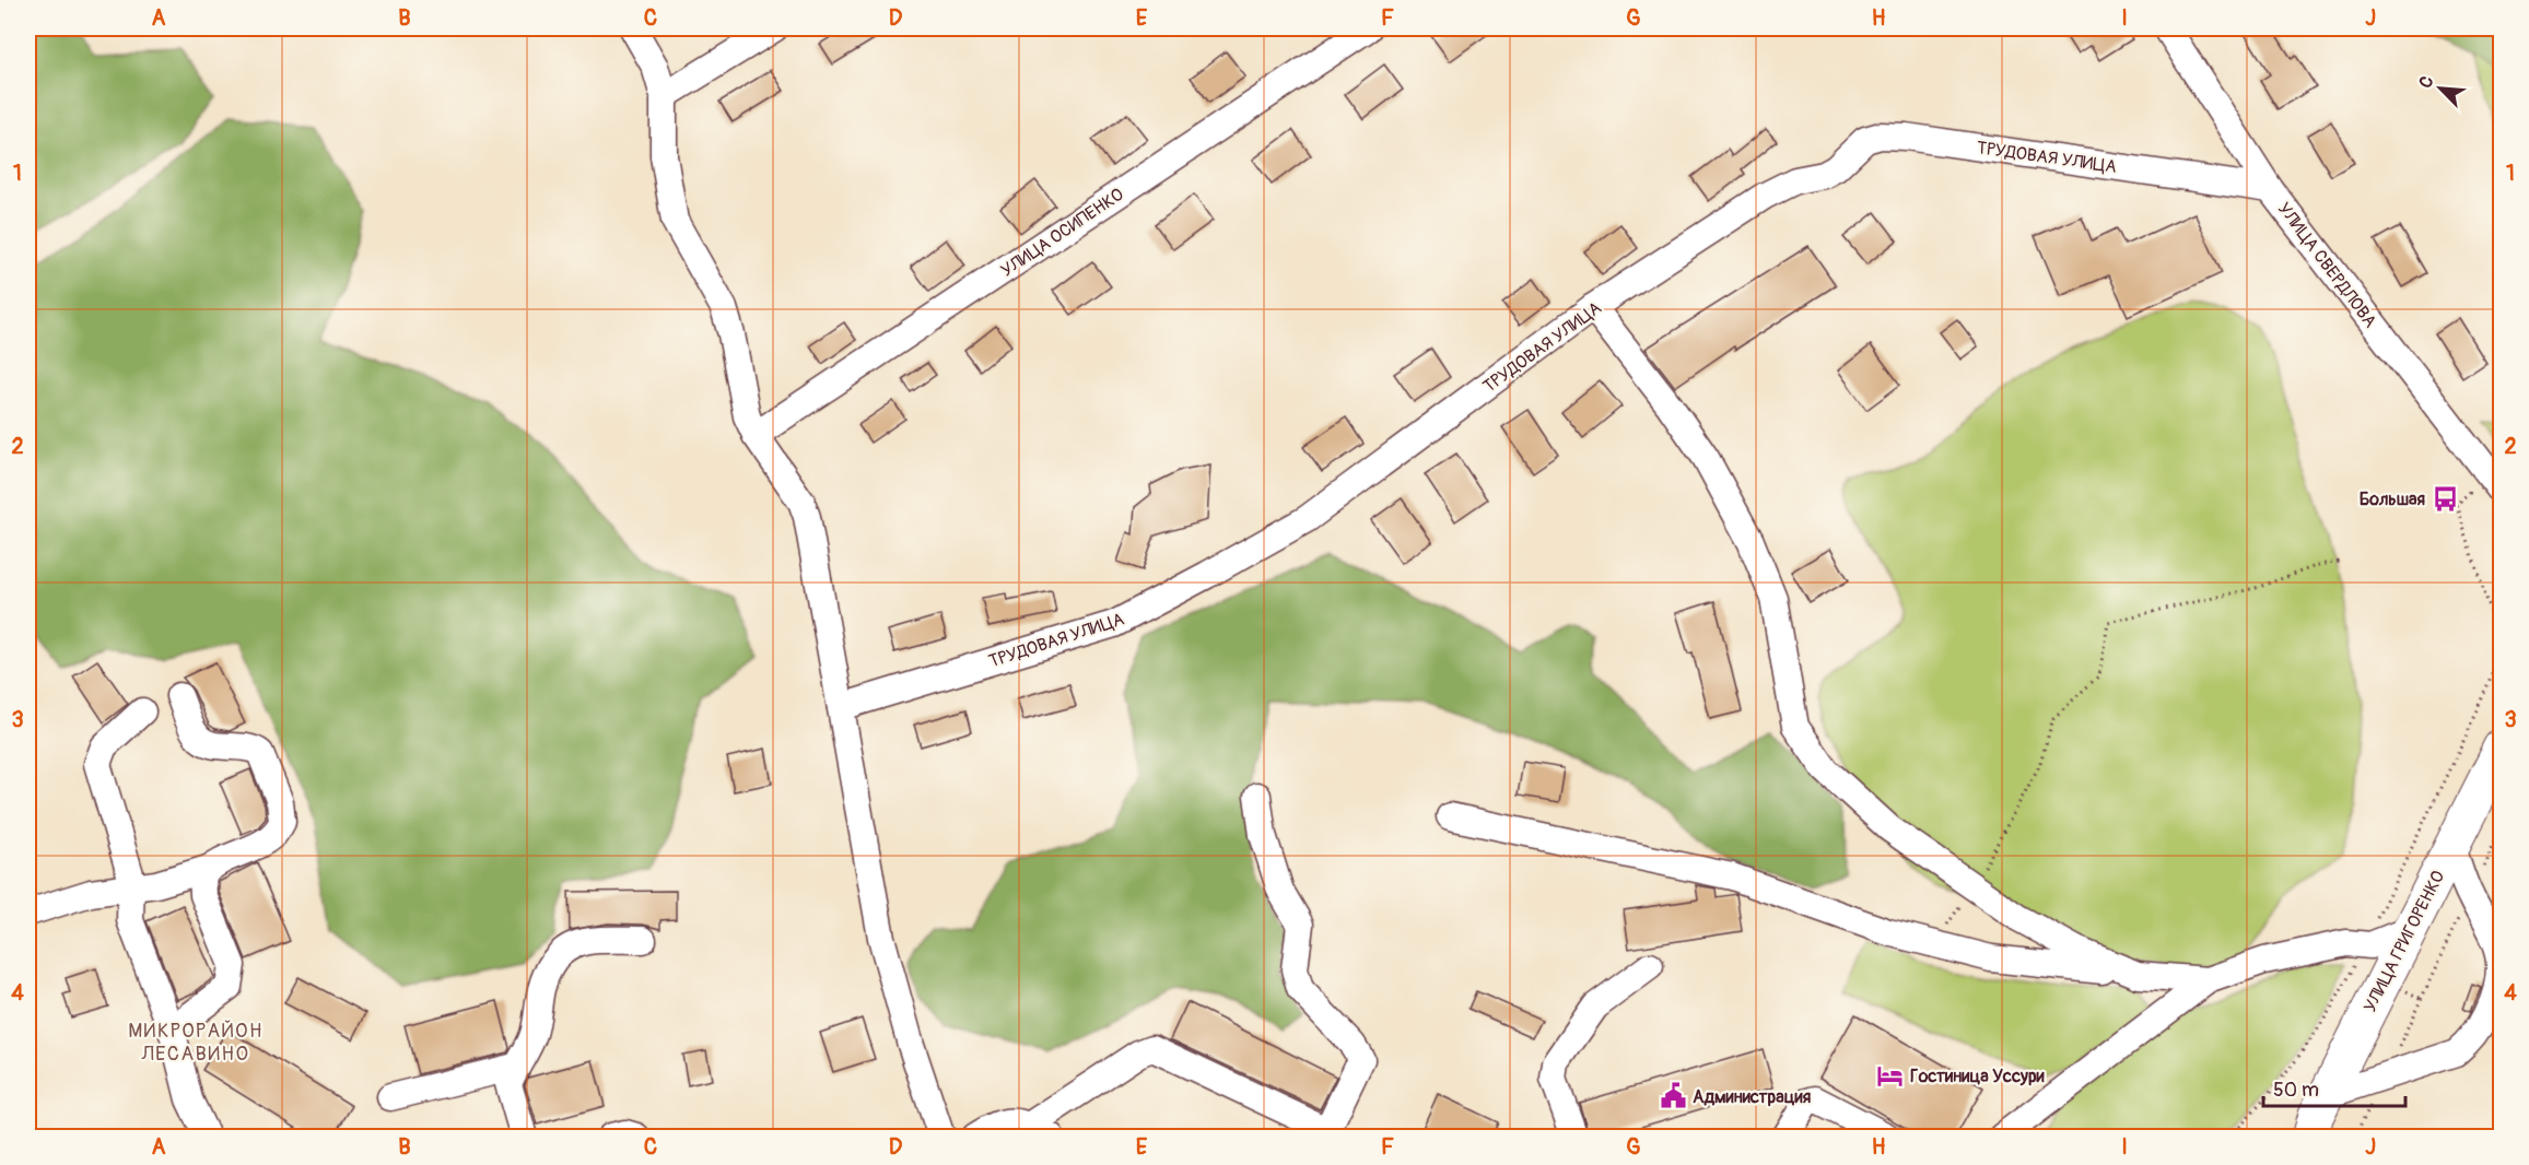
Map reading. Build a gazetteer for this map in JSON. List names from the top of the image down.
{
  "streets": {
    "main road": ["УЛИЦА ГРИГОРЕНКО"],
    "street": ["ТРУДОВАЯ УЛИЦА", "УЛИЦА ОСИПЕНКО", "УЛИЦА СВЕРДЛОВА"]
  },
  "crossings": [
    ["ТРУДОВАЯ УЛИЦА", "УЛИЦА СВЕРДЛОВА"]
  ],
  "districts": ["МИКРОРАЙОН ЛЕСАВИНО"],
  "places": {
    "bus stop": ["Большая"],
    "hotel": ["Гостиница Уссури"],
    "public building": ["Администрация"]
  },
  "scale_bar": "50 m",
  "north": "top left",
  "grid": {
    "columns": [
      "A",
      "B",
      "C",
      "D",
      "E",
      "F",
      "G",
      "H",
      "I",
      "J"
    ],
    "rows": [
      "1",
      "2",
      "3",
      "4"
    ]
  }
}
